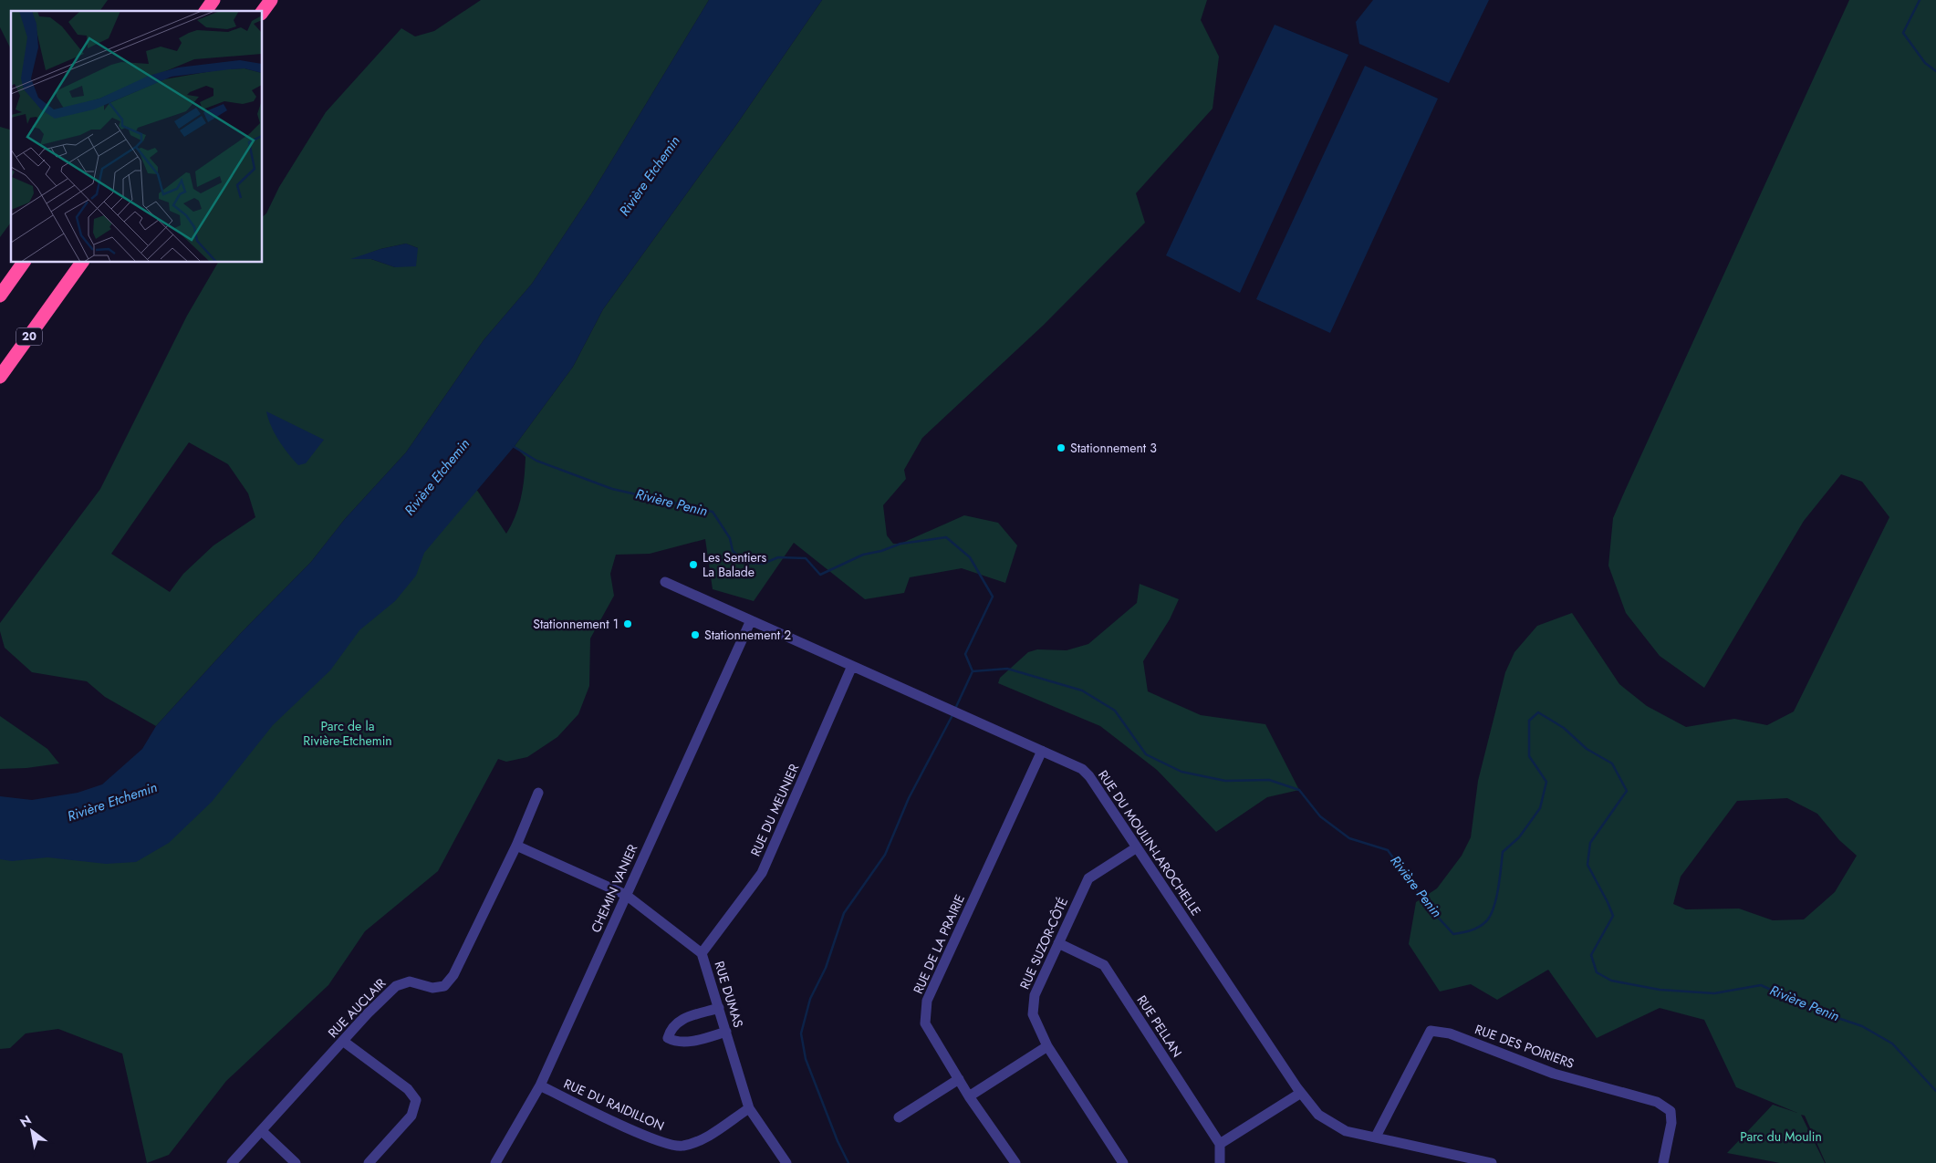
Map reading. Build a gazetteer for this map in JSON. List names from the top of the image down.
{
  "streets": {
    "highway": ["20"],
    "street": [
      "RUE DU MEUNIER",
      "RUE DU MOULIN-LAROCHELLE",
      "CHEMIN VANIER",
      "RUE SUZOR-CÔTÉ",
      "RUE DE LA PRAIRIE",
      "RUE DUMAS",
      "RUE AUCLAIR",
      "RUE PELLAN",
      "RUE DES POIRIERS",
      "RUE DU RAIDILLON"
    ]
  },
  "crossings": [
    ["RUE DU MEUNIER", "RUE DU MOULIN-LAROCHELLE"],
    ["RUE DU MEUNIER", "RUE DUMAS"],
    ["RUE DU MOULIN-LAROCHELLE", "CHEMIN VANIER"],
    ["RUE DU MOULIN-LAROCHELLE", "RUE SUZOR-CÔTÉ"],
    ["RUE DU MOULIN-LAROCHELLE", "RUE DE LA PRAIRIE"],
    ["RUE DU MOULIN-LAROCHELLE", "RUE DES POIRIERS"],
    ["CHEMIN VANIER", "RUE DUMAS"],
    ["CHEMIN VANIER", "RUE DU RAIDILLON"],
    ["RUE SUZOR-CÔTÉ", "RUE PELLAN"],
    ["RUE DUMAS", "RUE AUCLAIR"],
    ["RUE DUMAS", "RUE DU RAIDILLON"]
  ],
  "water": ["Rivière Etchemin", "Rivière Penin"],
  "parks": ["Parc de la Rivière-Etchemin", "Parc du Moulin"],
  "places": [
    "Stationnement 3",
    "Les Sentiers La Balade",
    "Stationnement 1",
    "Stationnement 2"
  ],
  "north": "top left"
}
